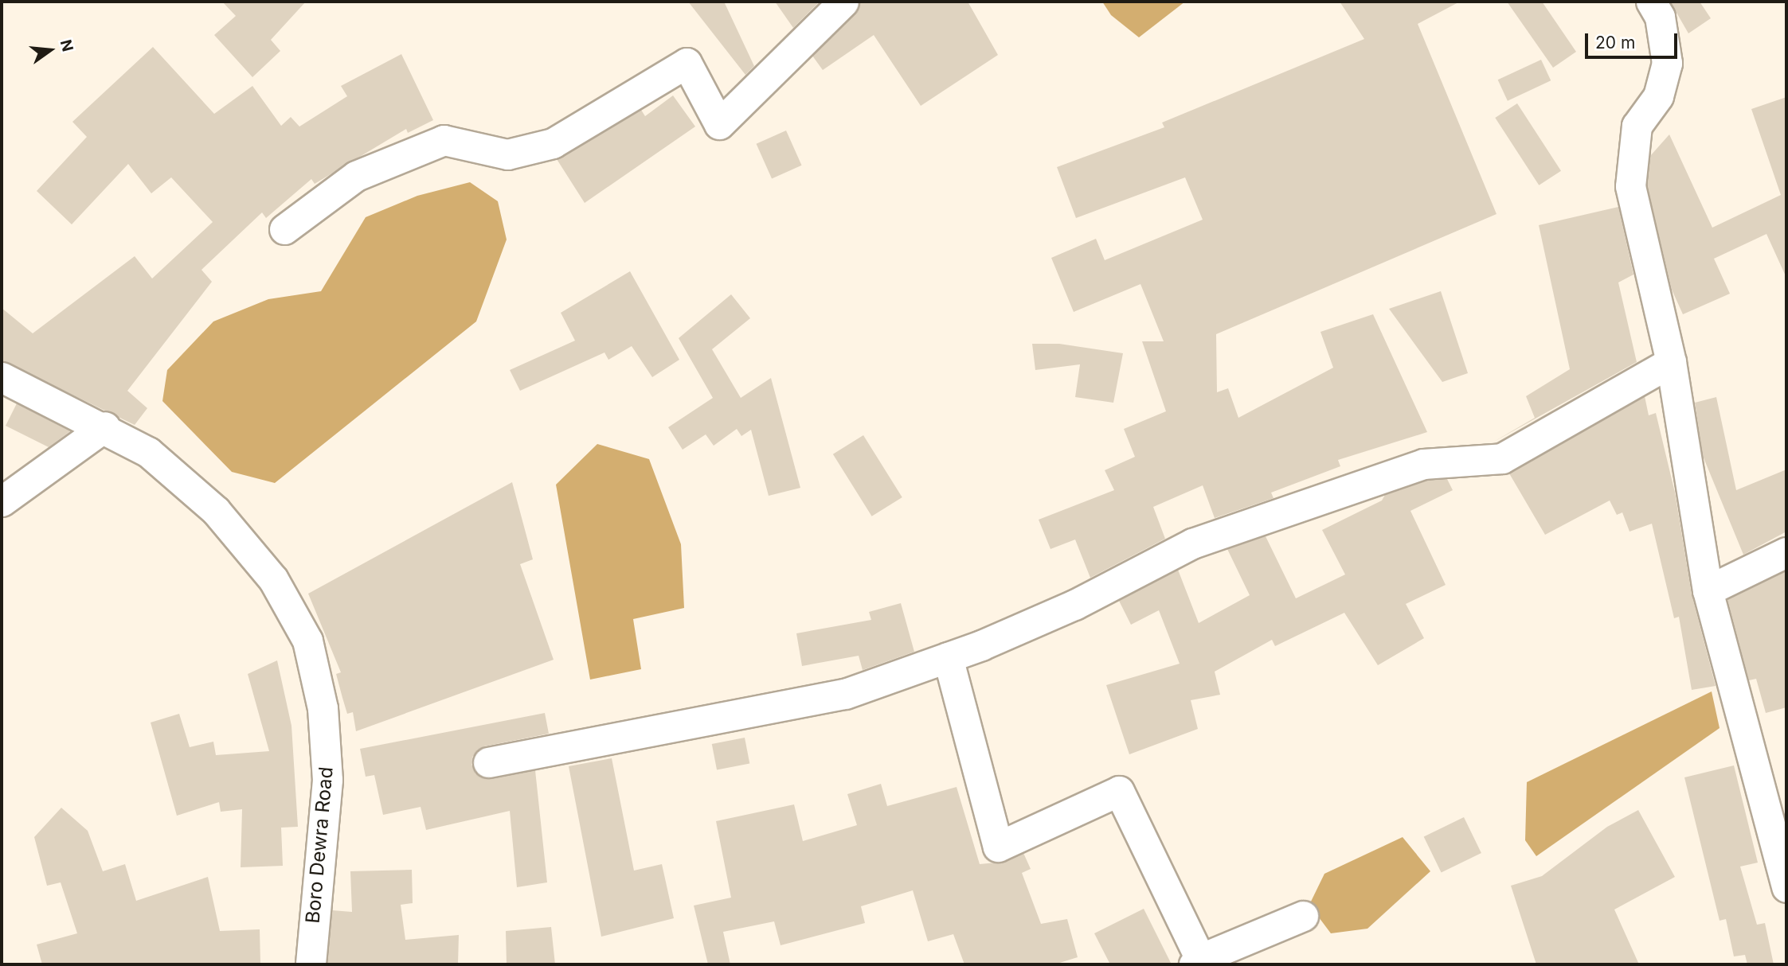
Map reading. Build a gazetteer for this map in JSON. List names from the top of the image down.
{
  "streets": {
    "street": ["Boro Dewra Road"]
  },
  "scale_bar": "20 m",
  "north": "right"
}
